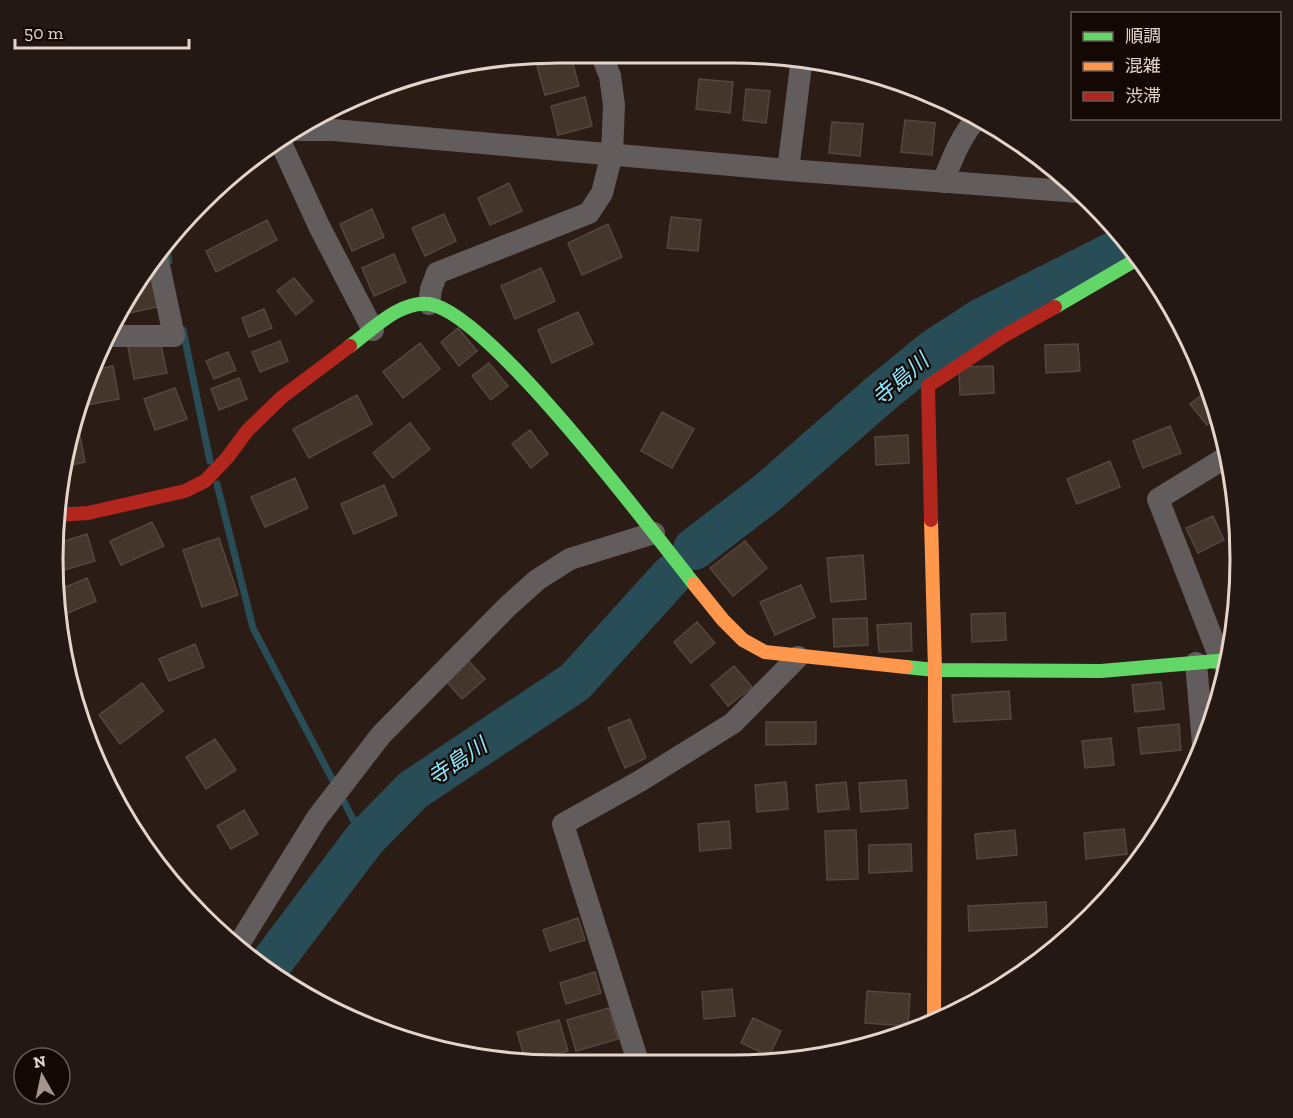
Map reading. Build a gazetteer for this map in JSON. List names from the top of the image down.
{
  "water": ["寺島川"],
  "legend": ["順調", "混雑", "渋滞"],
  "scale_bar": "50 m",
  "north": "top"
}
